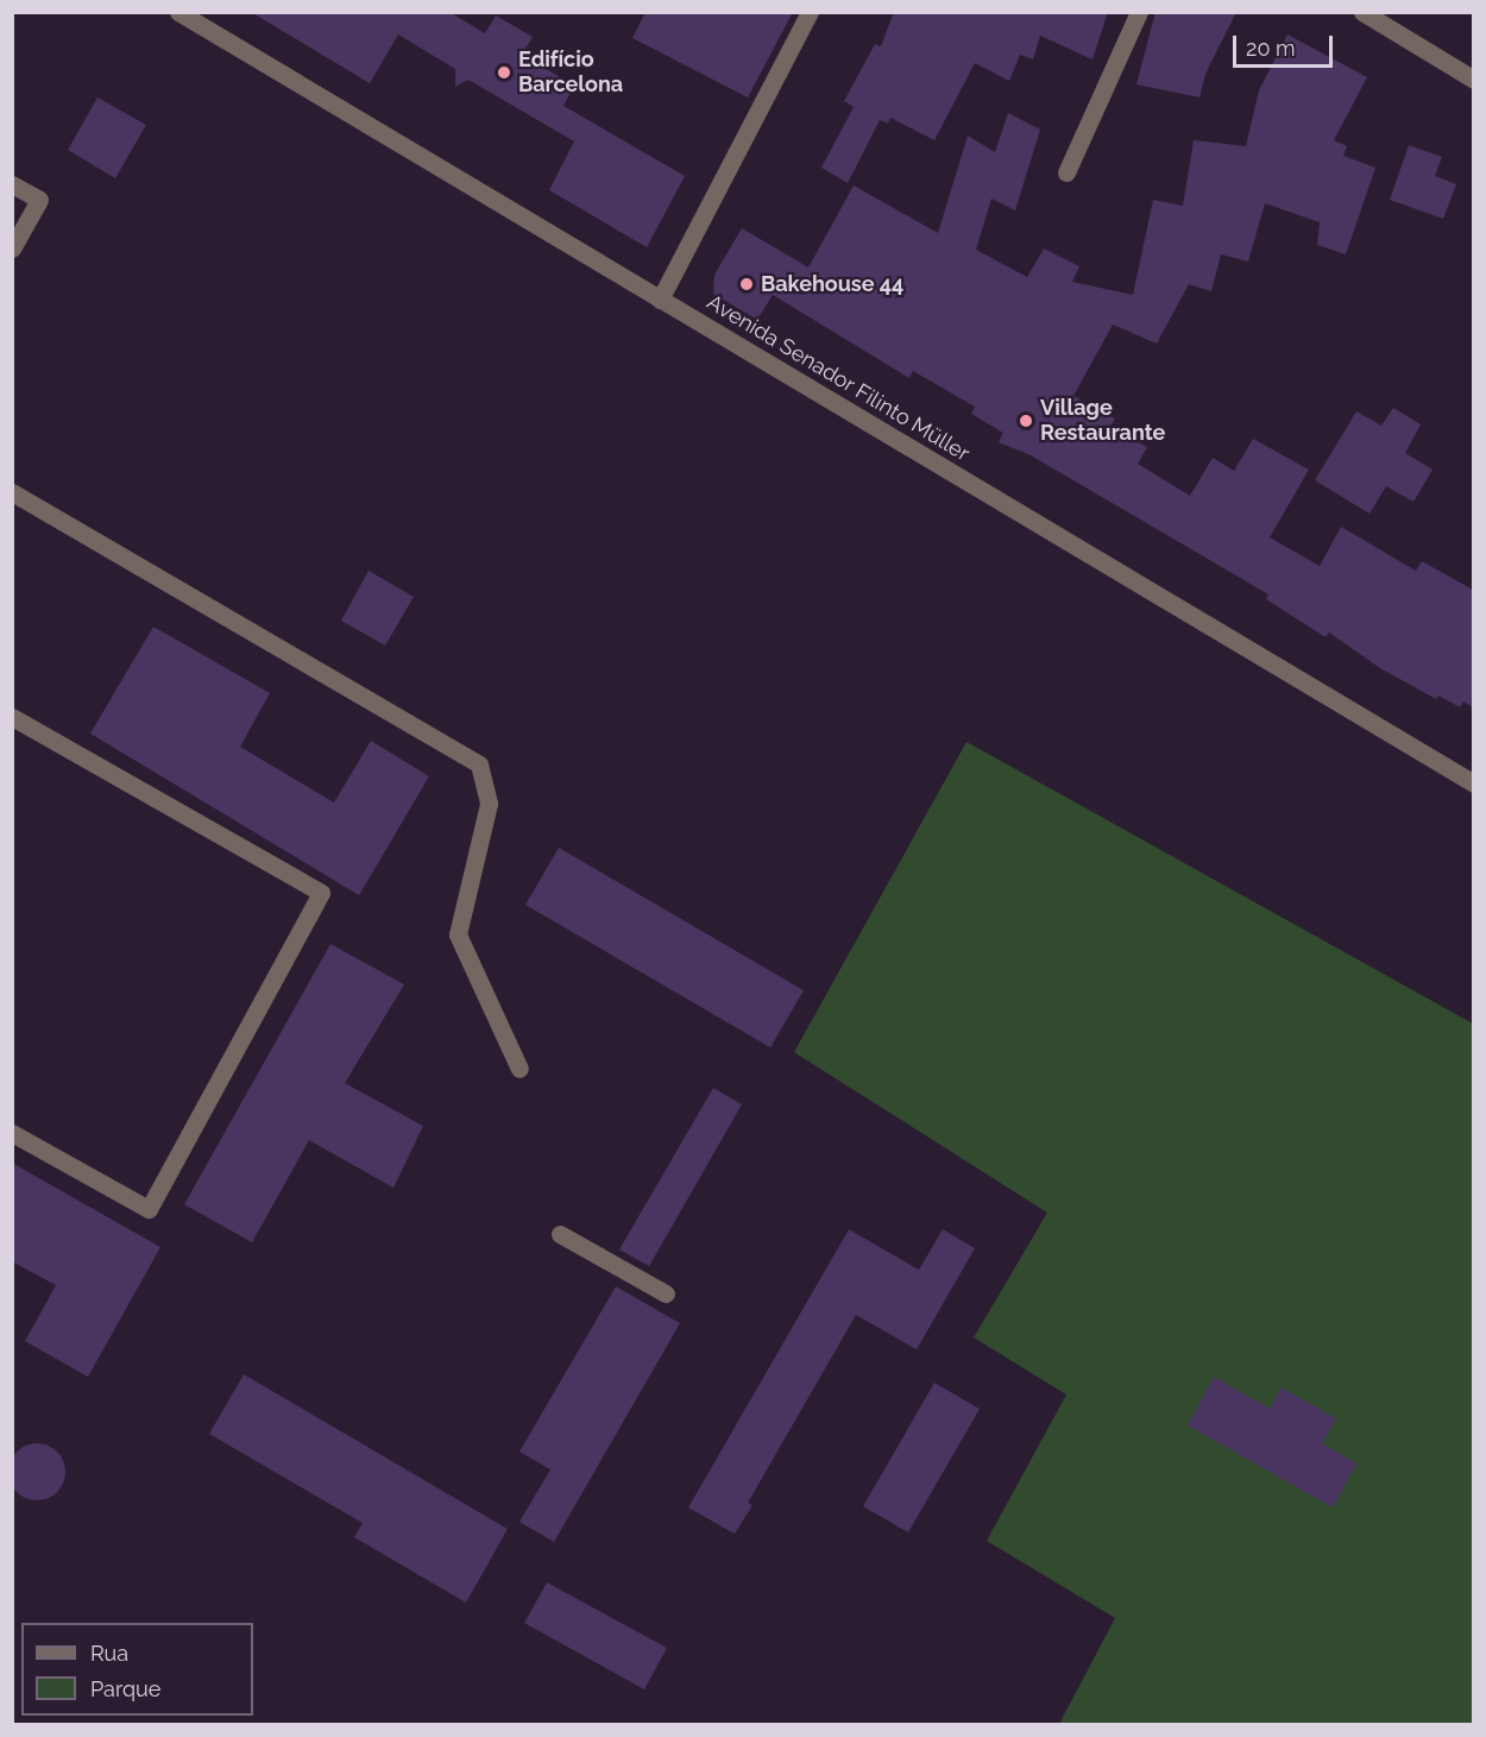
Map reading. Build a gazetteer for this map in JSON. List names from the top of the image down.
{
  "streets": {
    "street": ["Avenida Senador Filinto Müller"]
  },
  "places": ["Edifício Barcelona", "Bakehouse 44", "Village Restaurante"],
  "legend": ["Rua", "Parque"],
  "scale_bar": "20 m"
}
